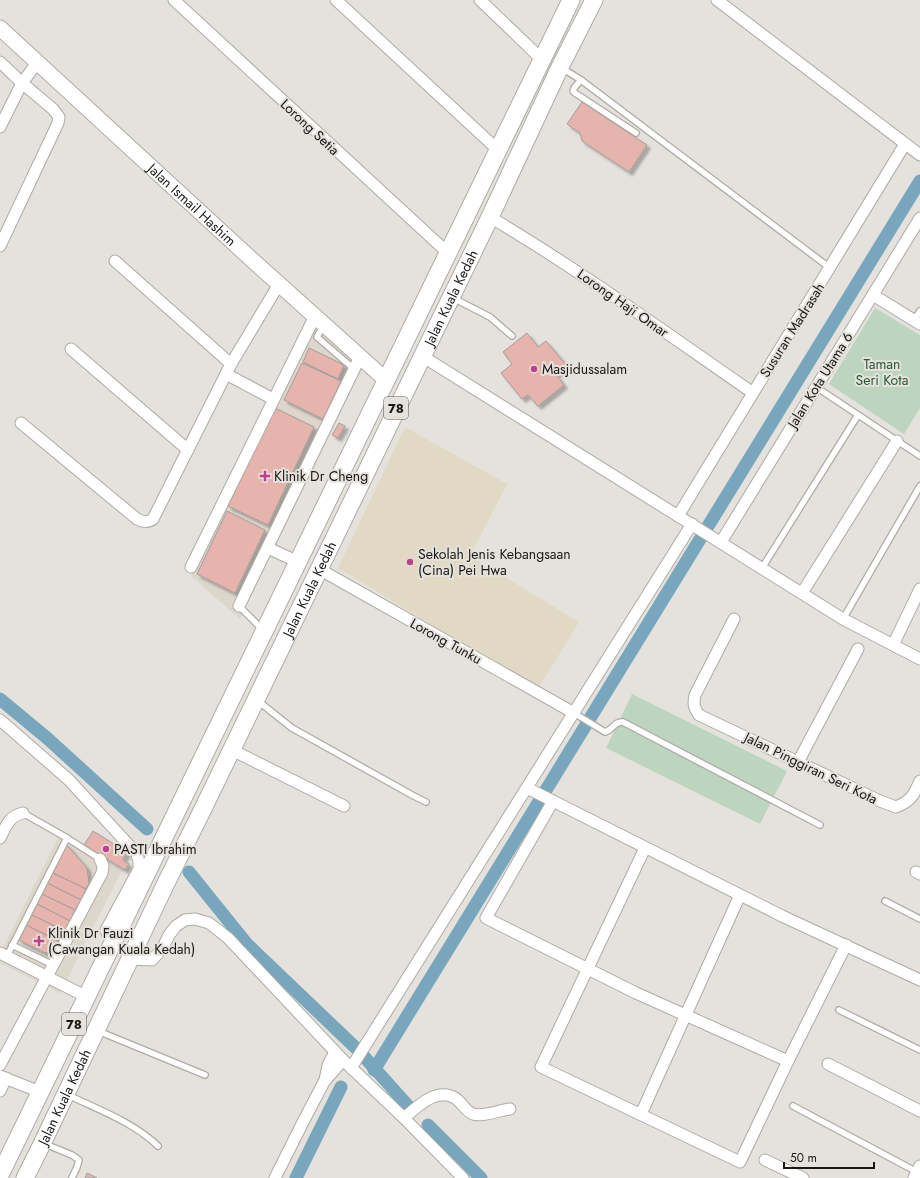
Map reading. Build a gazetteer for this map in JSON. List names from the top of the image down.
{
  "streets": {
    "main road": ["Jalan Kuala Kedah", "78"],
    "street": [
      "Lorong Setia",
      "Jalan Ismail Hashim",
      "Lorong Haji Omar",
      "Susuran Madrasah",
      "Jalan Kota Utama 6",
      "Lorong Tunku",
      "Jalan Pinggiran Seri Kota"
    ]
  },
  "crossings": [
    ["Lorong Setia", "Jalan Kuala Kedah"],
    ["Jalan Ismail Hashim", "Jalan Kuala Kedah"],
    ["Jalan Kuala Kedah", "Lorong Haji Omar"],
    ["Jalan Kuala Kedah", "Lorong Tunku"],
    ["Lorong Haji Omar", "Susuran Madrasah"]
  ],
  "parks": ["Taman Seri Kota"],
  "places": {
    "other": ["Masjidussalam", "Sekolah Jenis Kebangsaan (Cina) Pei Hwa", "PASTI Ibrahim"],
    "health": ["Klinik Dr Cheng", "Klinik Dr Fauzi (Cawangan Kuala Kedah)"]
  },
  "scale_bar": "50 m"
}
